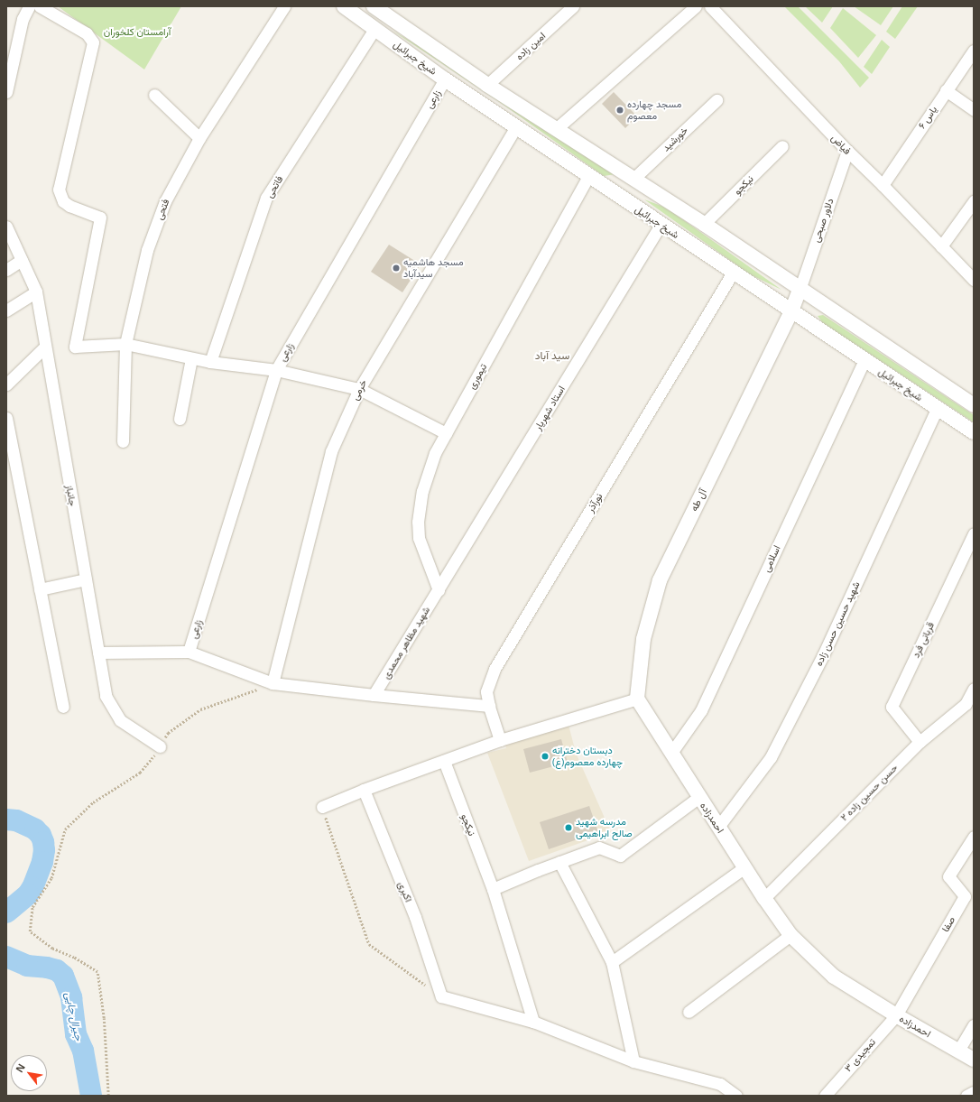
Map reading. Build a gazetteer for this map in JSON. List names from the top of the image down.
{
  "streets": {
    "street": [
      "امین زاده",
      "شیخ جبرائیل",
      "زارعی",
      "یاس ۶",
      "خورشید",
      "فیاض",
      "نیکجو",
      "فاتحی",
      "فتحی",
      "دلاور صبحی",
      "تیموری",
      "خرمی",
      "استاد شهریار",
      "جانباز",
      "آل طه",
      "نورآذر",
      "اسلامی",
      "شهید حسین حسن زاده",
      "قربانی فرد",
      "شهید مظاهر محمدی",
      "حسن حسین زاده ۲",
      "احمدزاده",
      "اکبری",
      "صفا",
      "تمجیدی ۳"
    ]
  },
  "crossings": [
    ["امین زاده", "شیخ جبرائیل"],
    ["شیخ جبرائیل", "زارعی"],
    ["شیخ جبرائیل", "خورشید"],
    ["شیخ جبرائیل", "نیکجو"],
    ["شیخ جبرائیل", "فاتحی"],
    ["شیخ جبرائیل", "دلاور صبحی"],
    ["شیخ جبرائیل", "تیموری"],
    ["شیخ جبرائیل", "خرمی"],
    ["شیخ جبرائیل", "استاد شهریار"],
    ["شیخ جبرائیل", "آل طه"],
    ["شیخ جبرائیل", "نورآذر"],
    ["شیخ جبرائیل", "اسلامی"],
    ["شیخ جبرائیل", "شهید حسین حسن زاده"],
    ["یاس ۶", "فیاض"],
    ["فیاض", "دلاور صبحی"],
    ["دلاور صبحی", "آل طه"],
    ["تیموری", "استاد شهریار"],
    ["تیموری", "شهید مظاهر محمدی"],
    ["استاد شهریار", "شهید مظاهر محمدی"],
    ["آل طه", "احمدزاده"],
    ["اسلامی", "احمدزاده"],
    ["شهید حسین حسن زاده", "احمدزاده"],
    ["قربانی فرد", "حسن حسین زاده ۲"],
    ["حسن حسین زاده ۲", "احمدزاده"],
    ["احمدزاده", "صفا"],
    ["احمدزاده", "تمجیدی ۳"],
    ["صفا", "تمجیدی ۳"]
  ],
  "districts": ["سید آباد"],
  "water": ["جیرال چایی"],
  "parks": ["آرامستان کلخوران"],
  "places": [
    "مسجد چهارده معصوم",
    "مسجد هاشمیه سیدآباد",
    "دبستان دخترانه چهارده معصوم(ع)",
    "مدرسه شهید صالح ابراهیمی"
  ],
  "north": "top left"
}
